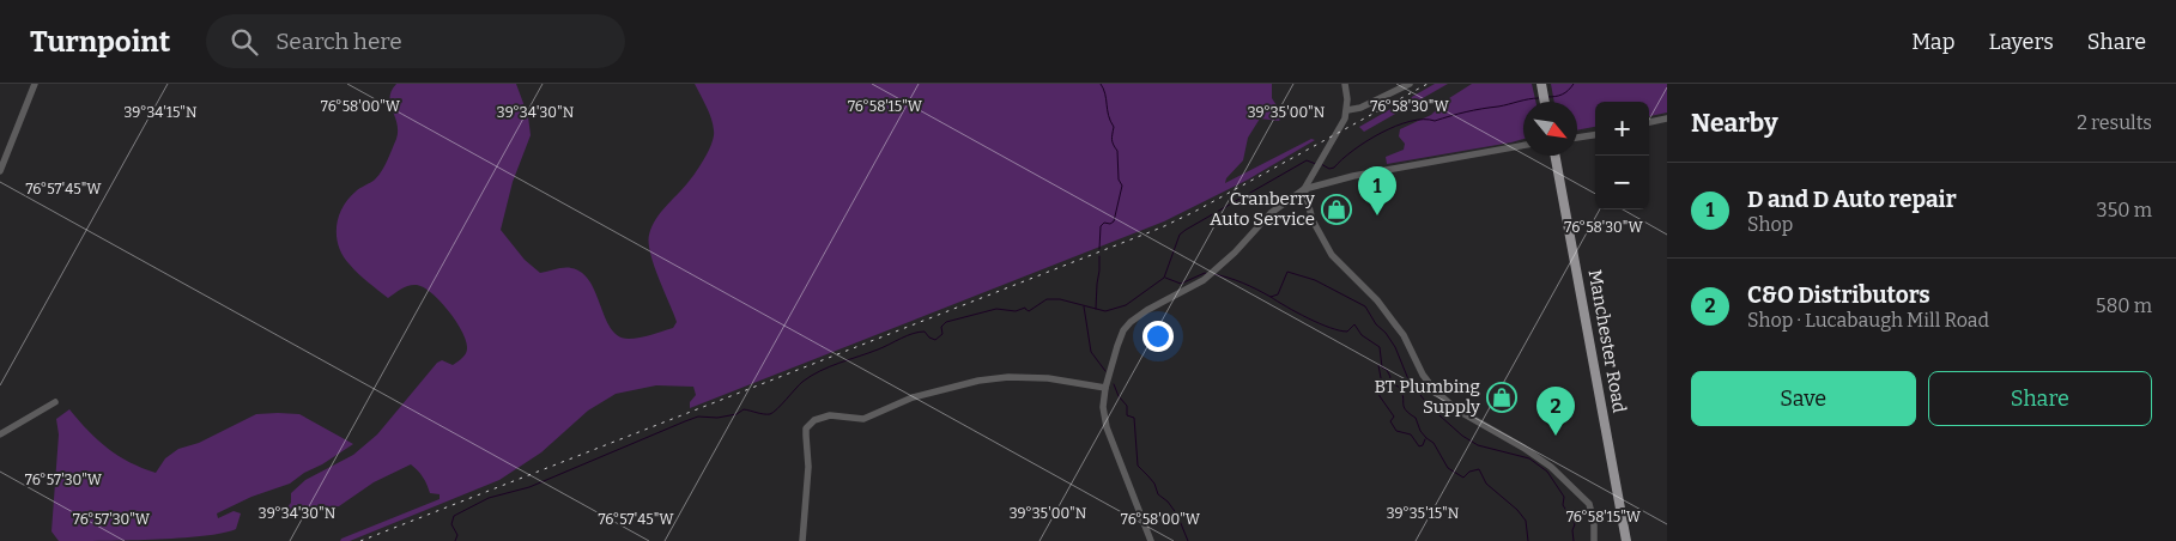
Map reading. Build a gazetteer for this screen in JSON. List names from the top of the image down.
{
  "streets": {
    "main road": ["Manchester Road"]
  },
  "places": {
    "shop": ["Cranberry Auto Service", "BT Plumbing Supply"]
  },
  "north": "bottom right",
  "page": {
    "header": "Turnpoint",
    "search": "Search here",
    "nav": ["Map", "Layers", "Share"],
    "heading": ["Nearby", "2 results"],
    "map_buttons": ["+", "−"],
    "list": [
      {
        "mark": "1",
        "name": "D and D Auto repair",
        "note": "Shop",
        "value": "350 m"
      },
      {
        "mark": "2",
        "name": "C&O Distributors",
        "note": "Shop · Lucabaugh Mill Road",
        "value": "580 m"
      }
    ],
    "pins": ["1", "2"],
    "buttons": ["Save", "Share"]
  },
  "coordinates": [
    "76°58'00\"W",
    "76°58'30\"W",
    "76°58'15\"W",
    "39°34'15\"N",
    "39°34'30\"N",
    "39°35'00\"N",
    "76°57'45\"W",
    "76°57'30\"W",
    "39°35'15\"N"
  ]
}
